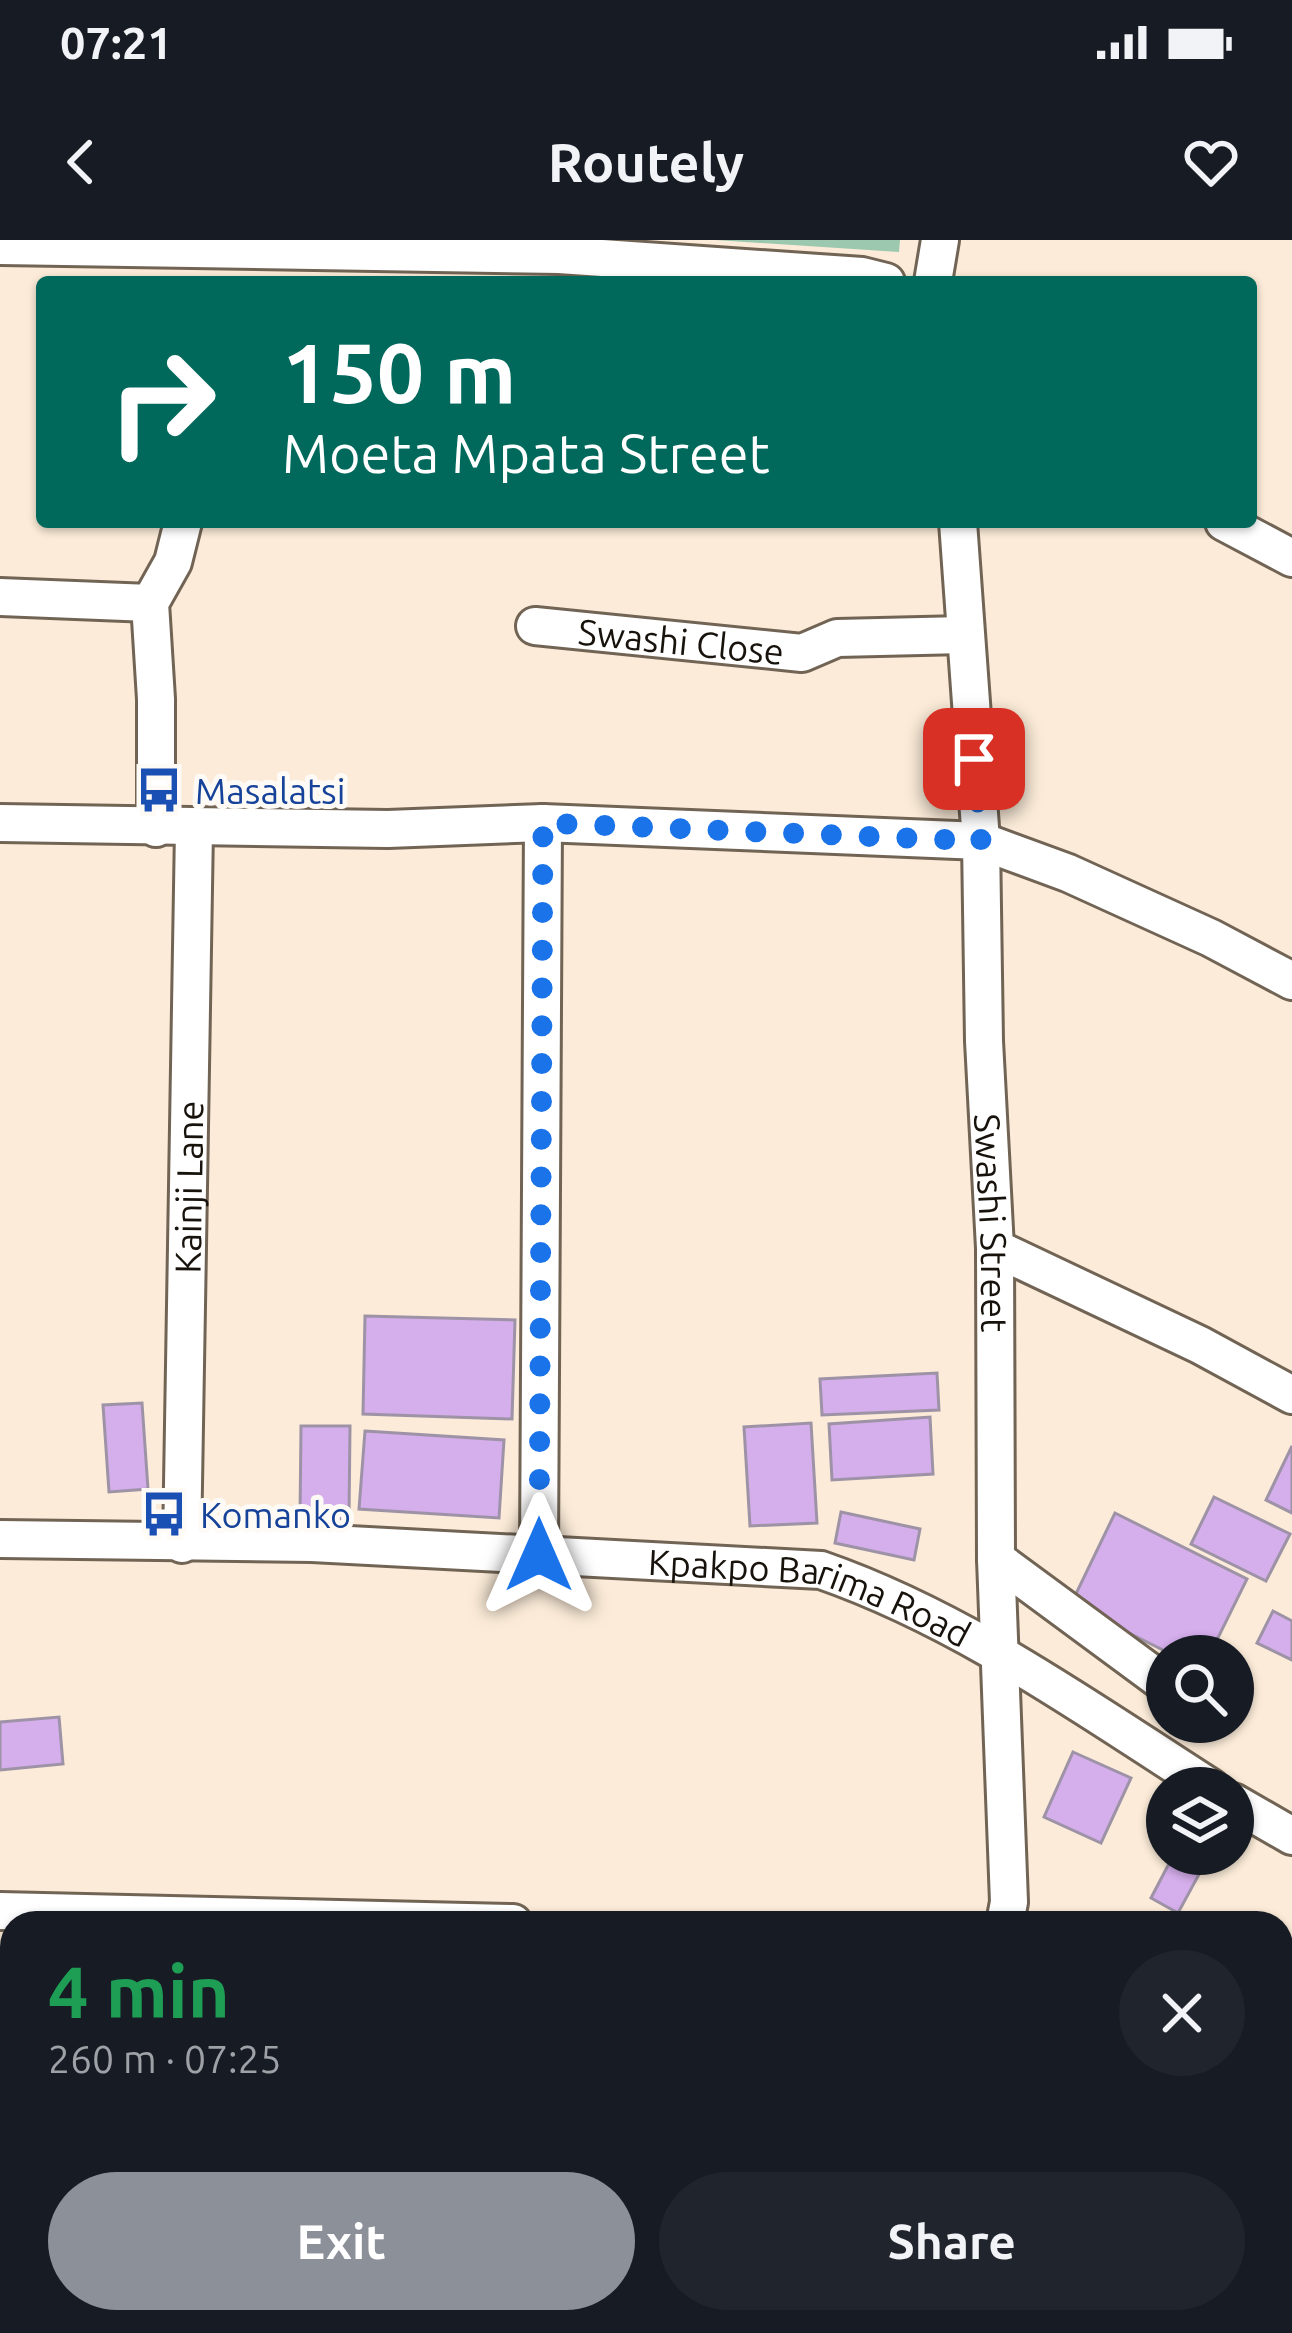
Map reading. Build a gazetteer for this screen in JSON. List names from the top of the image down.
{
  "streets": {
    "street": [
      "Swashi Close",
      "Kainji Lane",
      "Swashi Street",
      "Kpakpo Barima Road"
    ]
  },
  "crossings": [
    ["Swashi Close", "Swashi Street"],
    ["Kainji Lane", "Kpakpo Barima Road"],
    ["Swashi Street", "Kpakpo Barima Road"]
  ],
  "places": {
    "bus stop": ["Masalatsi", "Komanko"]
  },
  "page": {
    "status": "07:21",
    "header": "Routely",
    "turn": ["150 m", "Moeta Mpata Street"],
    "heading": ["4 min", "260 m · 07:25"],
    "buttons": ["Exit", "Share"]
  }
}
